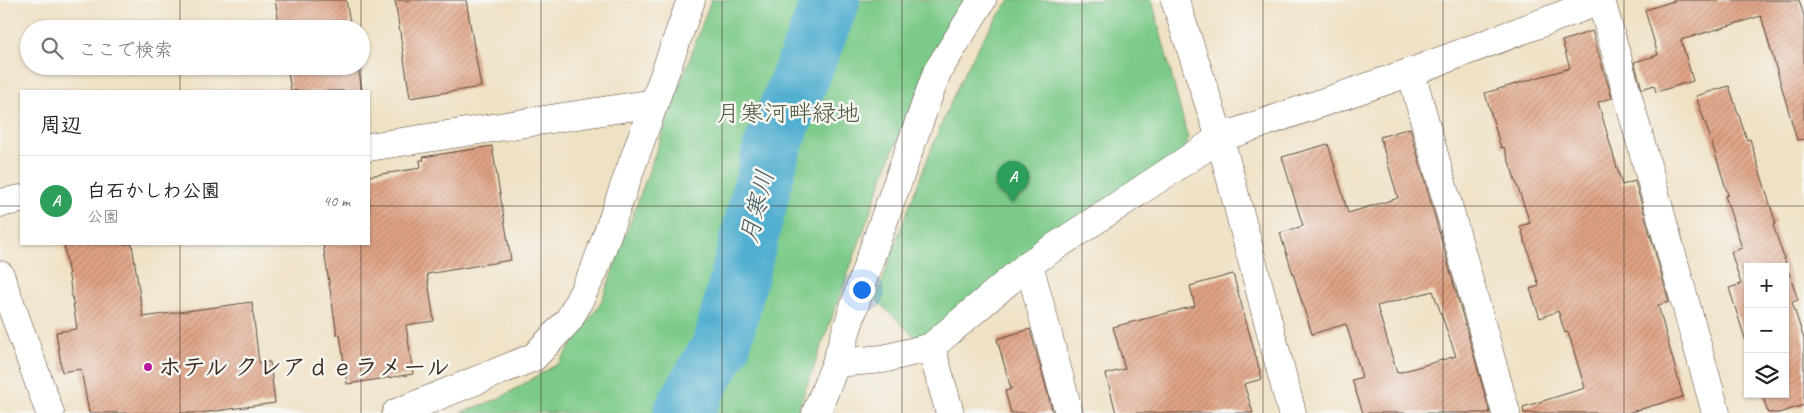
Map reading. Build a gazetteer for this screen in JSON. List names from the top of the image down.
{
  "water": ["月寒川"],
  "parks": ["月寒河畔緑地"],
  "places": ["ホテル クレアｄｅラメール"],
  "page": {
    "search": "ここで検索",
    "heading": "周辺",
    "list": [
      {
        "mark": "A",
        "name": "白石かしわ公園",
        "note": "公園",
        "value": "40 m"
      }
    ],
    "pins": "A",
    "map_buttons": ["+", "−"]
  }
}
